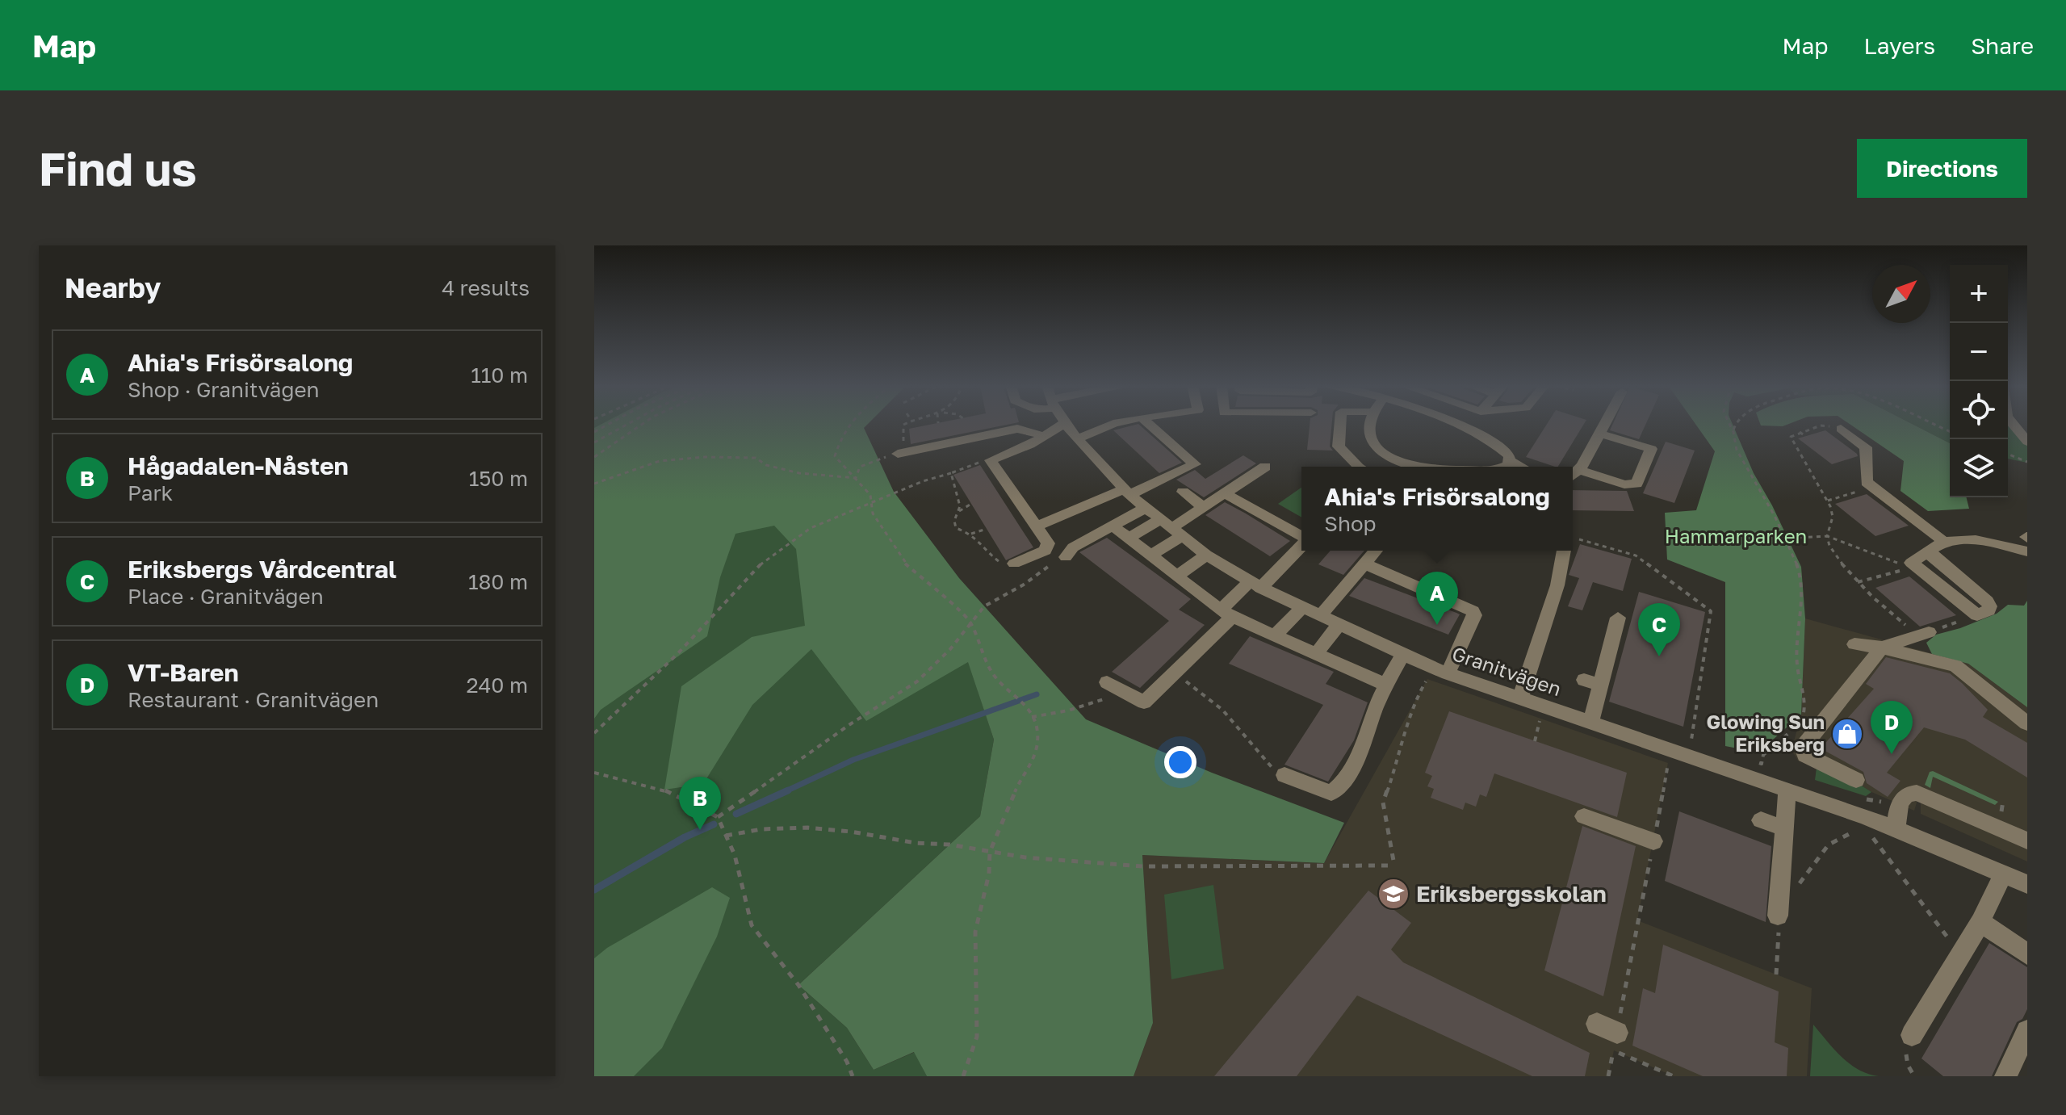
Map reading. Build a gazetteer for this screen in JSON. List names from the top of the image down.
{
  "streets": {
    "street": ["Granitvägen"]
  },
  "parks": ["Hammarparken"],
  "places": {
    "shop": ["Glowing Sun Eriksberg"],
    "school or university": ["Eriksbergsskolan"]
  },
  "north": "top right",
  "page": {
    "header": "Map",
    "nav": ["Map", "Layers", "Share"],
    "buttons": "Directions",
    "title": "Find us",
    "heading": ["Nearby", "4 results"],
    "map_buttons": ["+", "−"],
    "list": [
      {
        "mark": "A",
        "name": "Ahia's Frisörsalong",
        "note": "Shop · Granitvägen",
        "value": "110 m"
      },
      {
        "mark": "B",
        "name": "Hågadalen-Nåsten",
        "note": "Park",
        "value": "150 m"
      },
      {
        "mark": "C",
        "name": "Eriksbergs Vårdcentral",
        "note": "Place · Granitvägen",
        "value": "180 m"
      },
      {
        "mark": "D",
        "name": "VT-Baren",
        "note": "Restaurant · Granitvägen",
        "value": "240 m"
      }
    ],
    "popup": ["Ahia's Frisörsalong", "Shop"],
    "pins": [
      "A",
      "C",
      "D",
      "B"
    ]
  }
}
